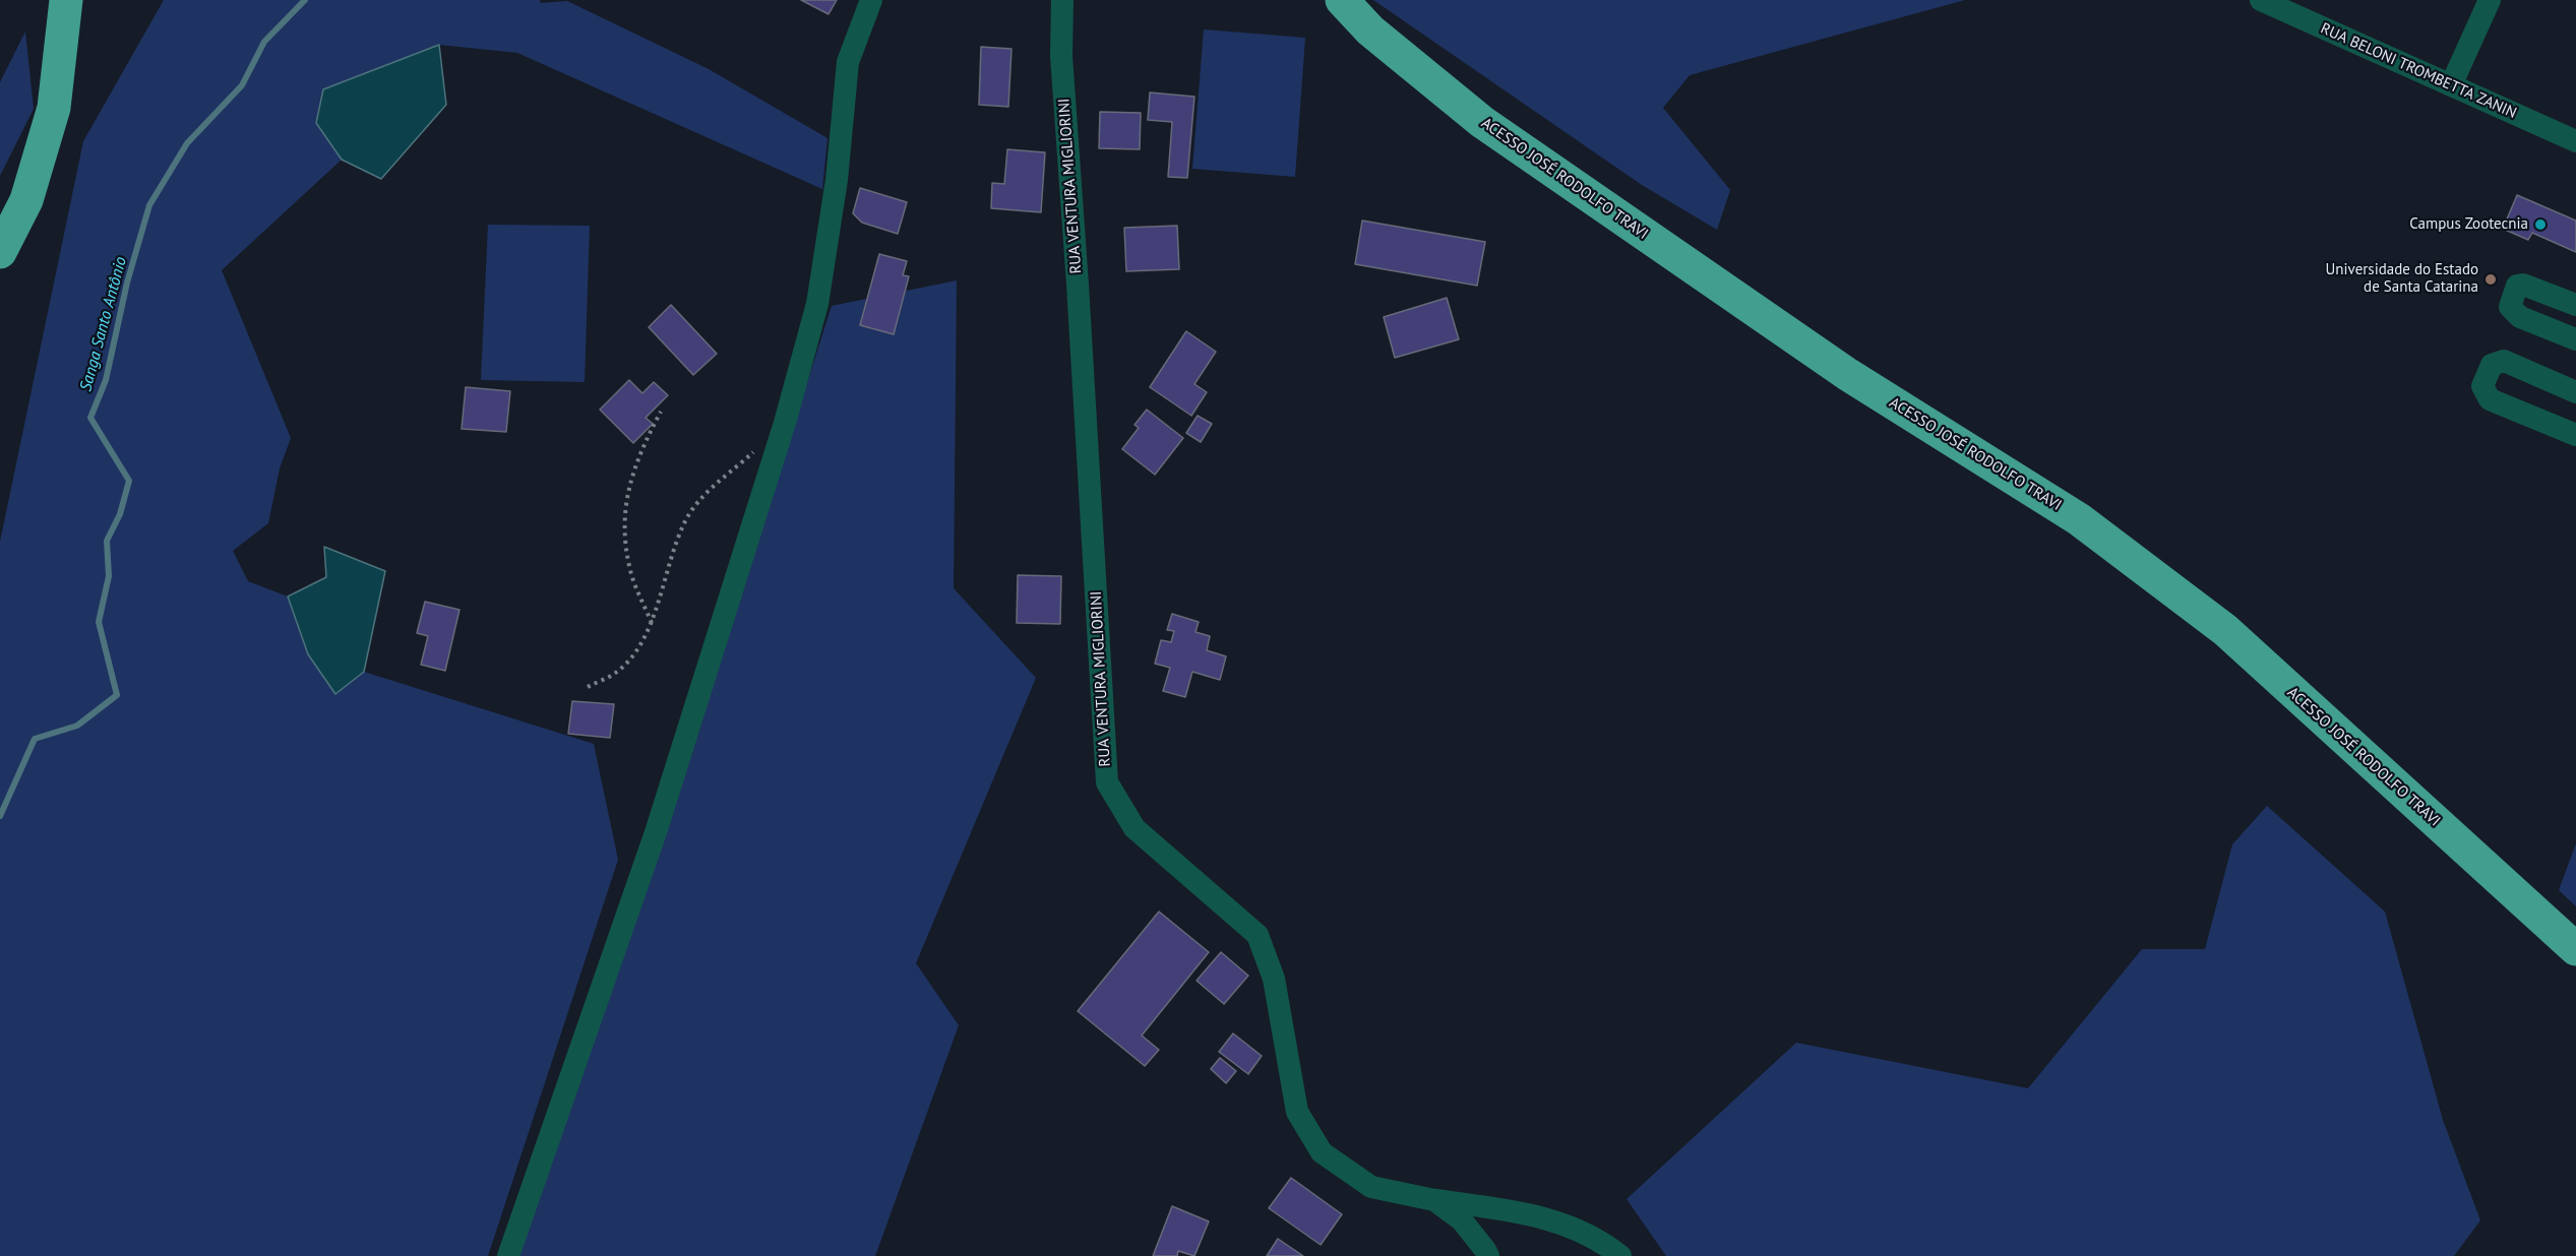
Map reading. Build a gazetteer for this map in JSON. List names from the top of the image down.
{
  "streets": {
    "highway": ["ACESSO JOSÉ RODOLFO TRAVI"],
    "street": ["RUA BELONI TROMBETTA ZANIN", "RUA VENTURA MIGLIORINI"]
  },
  "water": ["Sanga Santo Antônio"],
  "places": ["Campus Zootecnia", "Universidade do Estado de Santa Catarina"]
}
